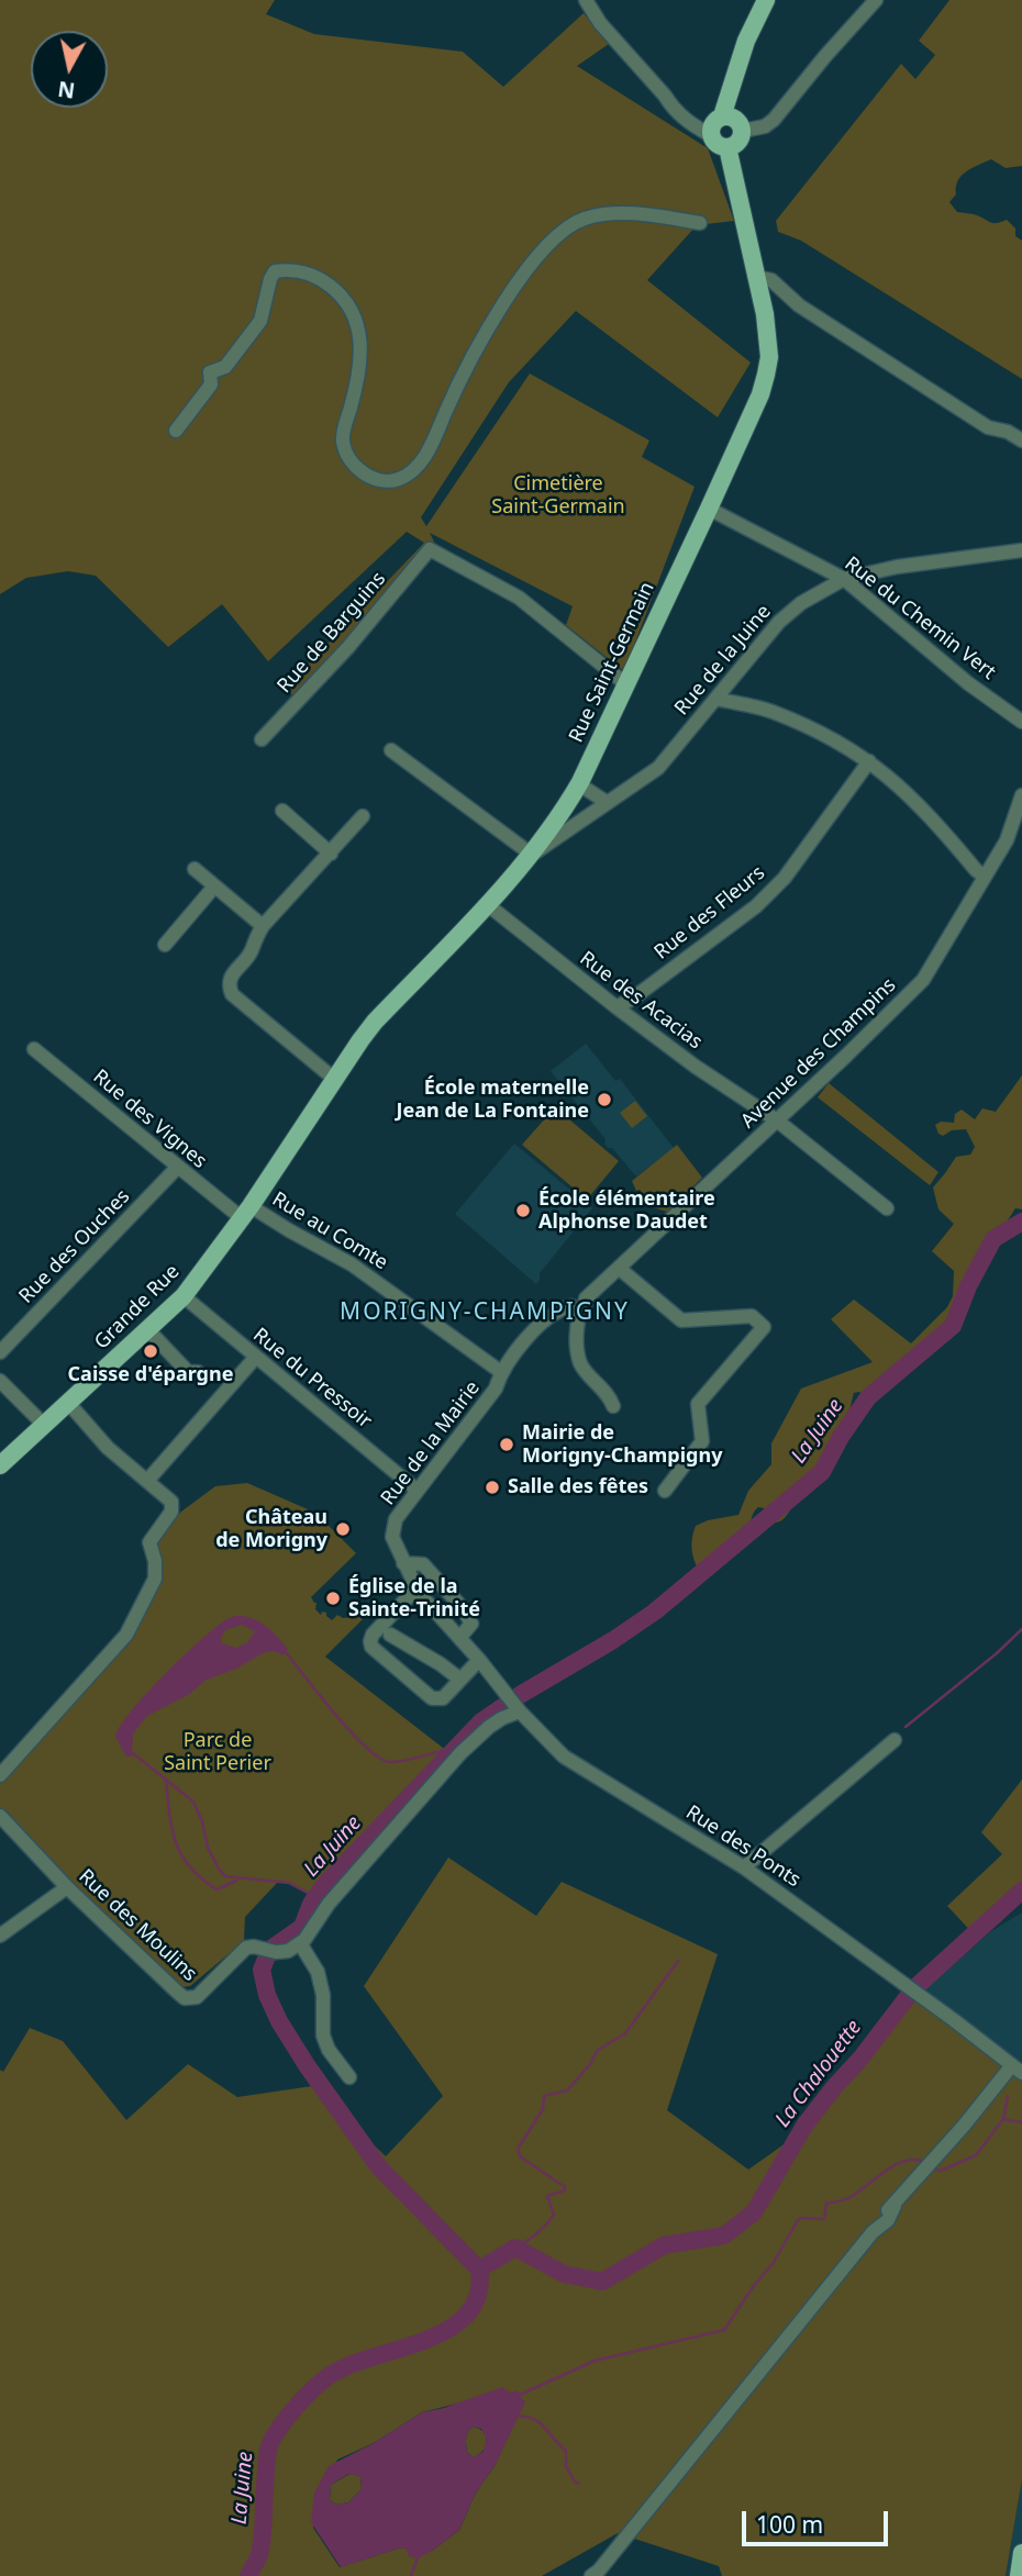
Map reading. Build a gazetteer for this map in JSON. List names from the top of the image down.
{
  "streets": {
    "main road": ["Rue Saint-Germain", "Grande Rue"],
    "street": [
      "Rue du Chemin Vert",
      "Rue de Barguins",
      "Rue de la Juine",
      "Rue des Fleurs",
      "Rue des Acacias",
      "Avenue des Champins",
      "Rue des Vignes",
      "Rue au Comte",
      "Rue des Ouches",
      "Rue du Pressoir",
      "Rue de la Mairie",
      "Rue des Ponts",
      "Rue des Moulins"
    ]
  },
  "crossings": [
    ["Rue du Chemin Vert", "Rue de la Juine"],
    ["Rue du Chemin Vert", "Rue Saint-Germain"],
    ["Rue de Barguins", "Rue Saint-Germain"],
    ["Rue de la Juine", "Rue Saint-Germain"],
    ["Rue Saint-Germain", "Rue des Acacias"],
    ["Rue Saint-Germain", "Grande Rue"],
    ["Rue des Fleurs", "Rue des Acacias"],
    ["Rue des Acacias", "Avenue des Champins"],
    ["Avenue des Champins", "Rue au Comte"],
    ["Avenue des Champins", "Rue de la Mairie"],
    ["Rue des Vignes", "Rue au Comte"],
    ["Rue des Vignes", "Rue des Ouches"],
    ["Rue des Vignes", "Grande Rue"],
    ["Rue au Comte", "Grande Rue"],
    ["Rue au Comte", "Rue de la Mairie"],
    ["Grande Rue", "Rue du Pressoir"],
    ["Rue du Pressoir", "Rue de la Mairie"],
    ["Rue de la Mairie", "Rue des Ponts"]
  ],
  "districts": ["MORIGNY-CHAMPIGNY"],
  "water": ["La Juine", "La Chalouette"],
  "parks": ["Cimetière Saint-Germain", "Parc de Saint Perier"],
  "places": [
    "École maternelle Jean de La Fontaine",
    "École élémentaire Alphonse Daudet",
    "Caisse d'épargne",
    "Mairie de Morigny-Champigny",
    "Salle des fêtes",
    "Château de Morigny",
    "Église de la Sainte-Trinité"
  ],
  "scale_bar": "100 m",
  "north": "bottom"
}
